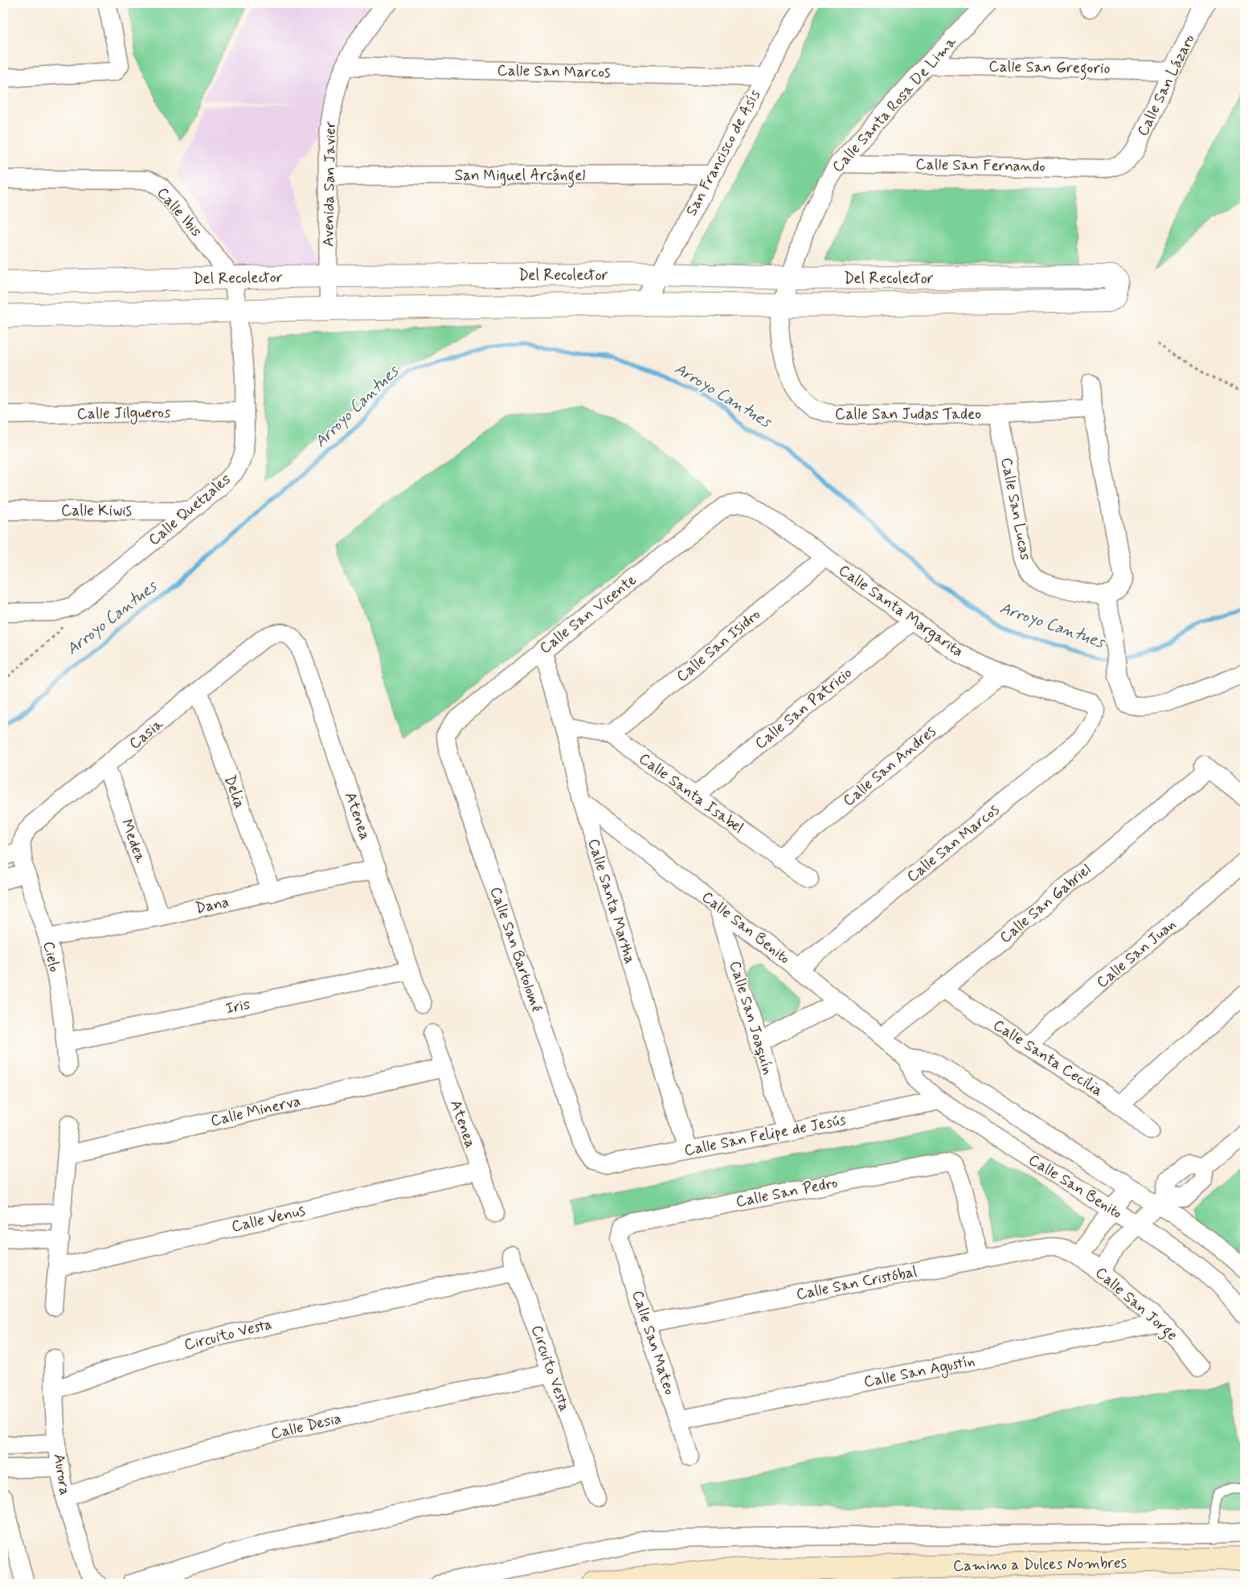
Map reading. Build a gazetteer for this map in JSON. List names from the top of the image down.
{
  "streets": {
    "main road": ["Camino a Dulces Nombres"],
    "street": [
      "Calle San Gregorio",
      "Calle San Marcos",
      "Calle San Lázaro",
      "Calle Santa Rosa De Lima",
      "San Francisco de Asís",
      "Calle San Fernando",
      "San Miguel Arcángel",
      "Avenida San Javier",
      "Calle Ibis",
      "Del Recolector",
      "Calle Jilgueros",
      "Calle San Judas Tadeo",
      "Calle San Lucas",
      "Calle Quetzales",
      "Calle Kiwis",
      "Calle Santa Margarita",
      "Calle San Vicente",
      "Calle San Isidro",
      "Calle San Patricio",
      "Casia",
      "Calle San Andres",
      "Delia",
      "Calle Santa Isabel",
      "Atenea",
      "Medea",
      "Calle Santa Martha",
      "Calle San Gabriel",
      "Dana",
      "Calle San Benito",
      "Calle San Bartolomé",
      "Calle San Juan",
      "Cielo",
      "Iris",
      "Calle San Joaquín",
      "Calle Santa Cecilia",
      "Calle Minerva",
      "Calle San Felipe de Jesús",
      "Calle San Pedro",
      "Calle Venus",
      "Calle San Cristóbal",
      "Calle San Jorge",
      "Circuito Vesta",
      "Calle San Mateo",
      "Calle San Agustín",
      "Calle Desia",
      "Aurora"
    ]
  },
  "crossings": [
    ["Calle San Gregorio", "Calle San Lázaro"],
    ["Calle San Gregorio", "Calle Santa Rosa De Lima"],
    ["Calle San Marcos", "San Francisco de Asís"],
    ["Calle San Marcos", "Avenida San Javier"],
    ["Calle San Marcos", "Calle Santa Margarita"],
    ["Calle San Marcos", "Calle San Benito"],
    ["Calle San Lázaro", "Calle San Fernando"],
    ["Calle Santa Rosa De Lima", "Calle San Fernando"],
    ["Calle Santa Rosa De Lima", "Del Recolector"],
    ["Calle Santa Rosa De Lima", "Calle San Judas Tadeo"],
    ["San Francisco de Asís", "San Miguel Arcángel"],
    ["San Francisco de Asís", "Del Recolector"],
    ["San Miguel Arcángel", "Avenida San Javier"],
    ["Avenida San Javier", "Del Recolector"],
    ["Calle Ibis", "Del Recolector"],
    ["Calle Ibis", "Calle Quetzales"],
    ["Del Recolector", "Calle San Judas Tadeo"],
    ["Del Recolector", "Calle Quetzales"],
    ["Calle Jilgueros", "Calle Quetzales"],
    ["Calle San Judas Tadeo", "Calle San Lucas"],
    ["Calle Quetzales", "Calle Kiwis"],
    ["Calle Santa Margarita", "Calle San Vicente"],
    ["Calle Santa Margarita", "Calle San Isidro"],
    ["Calle Santa Margarita", "Calle San Patricio"],
    ["Calle Santa Margarita", "Calle San Andres"],
    ["Calle San Vicente", "Calle Santa Martha"],
    ["Calle San Vicente", "Calle San Bartolomé"],
    ["Calle San Isidro", "Calle Santa Isabel"],
    ["Calle San Patricio", "Calle Santa Isabel"],
    ["Casia", "Delia"],
    ["Casia", "Atenea"],
    ["Casia", "Medea"],
    ["Casia", "Cielo"],
    ["Calle San Andres", "Calle Santa Isabel"],
    ["Delia", "Dana"],
    ["Calle Santa Isabel", "Calle Santa Martha"],
    ["Atenea", "Dana"],
    ["Atenea", "Iris"],
    ["Atenea", "Calle Minerva"],
    ["Atenea", "Calle Venus"],
    ["Medea", "Dana"],
    ["Calle Santa Martha", "Calle San Benito"],
    ["Calle Santa Martha", "Calle San Felipe de Jesús"],
    ["Calle San Gabriel", "Calle San Benito"],
    ["Calle San Gabriel", "Calle Santa Cecilia"],
    ["Dana", "Cielo"],
    ["Calle San Benito", "Calle San Joaquín"],
    ["Calle San Benito", "Calle San Felipe de Jesús"],
    ["Calle San Bartolomé", "Calle San Felipe de Jesús"],
    ["Calle San Juan", "Calle Santa Cecilia"],
    ["Cielo", "Iris"],
    ["Calle San Joaquín", "Calle San Felipe de Jesús"],
    ["Calle San Pedro", "Calle San Cristóbal"],
    ["Calle San Pedro", "Calle San Mateo"],
    ["Calle San Cristóbal", "Calle San Jorge"],
    ["Calle San Cristóbal", "Calle San Mateo"],
    ["Calle San Jorge", "Calle San Agustín"],
    ["Circuito Vesta", "Calle Desia"],
    ["Circuito Vesta", "Aurora"],
    ["Calle San Mateo", "Calle San Agustín"],
    ["Calle Desia", "Aurora"]
  ],
  "water": ["Arroyo Cantues"]
}
